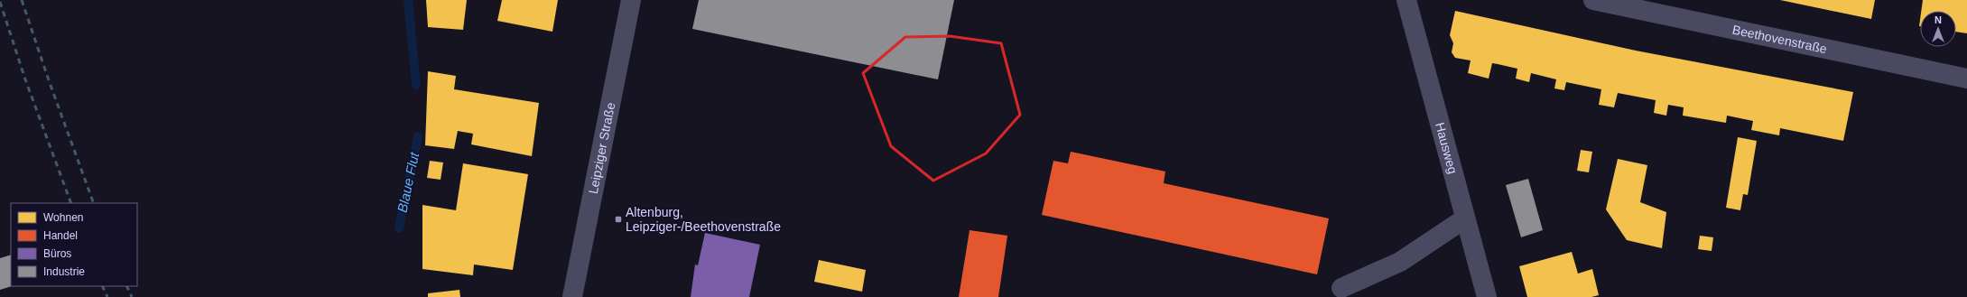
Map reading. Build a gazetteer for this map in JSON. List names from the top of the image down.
{
  "streets": {
    "street": ["Beethovenstraße", "Leipziger Straße", "Hausweg"]
  },
  "water": ["Blaue Flut"],
  "places": {
    "transit": ["Altenburg, Leipziger-/Beethovenstraße"]
  },
  "legend": [
    "Wohnen",
    "Handel",
    "Büros",
    "Industrie"
  ],
  "north": "top"
}
